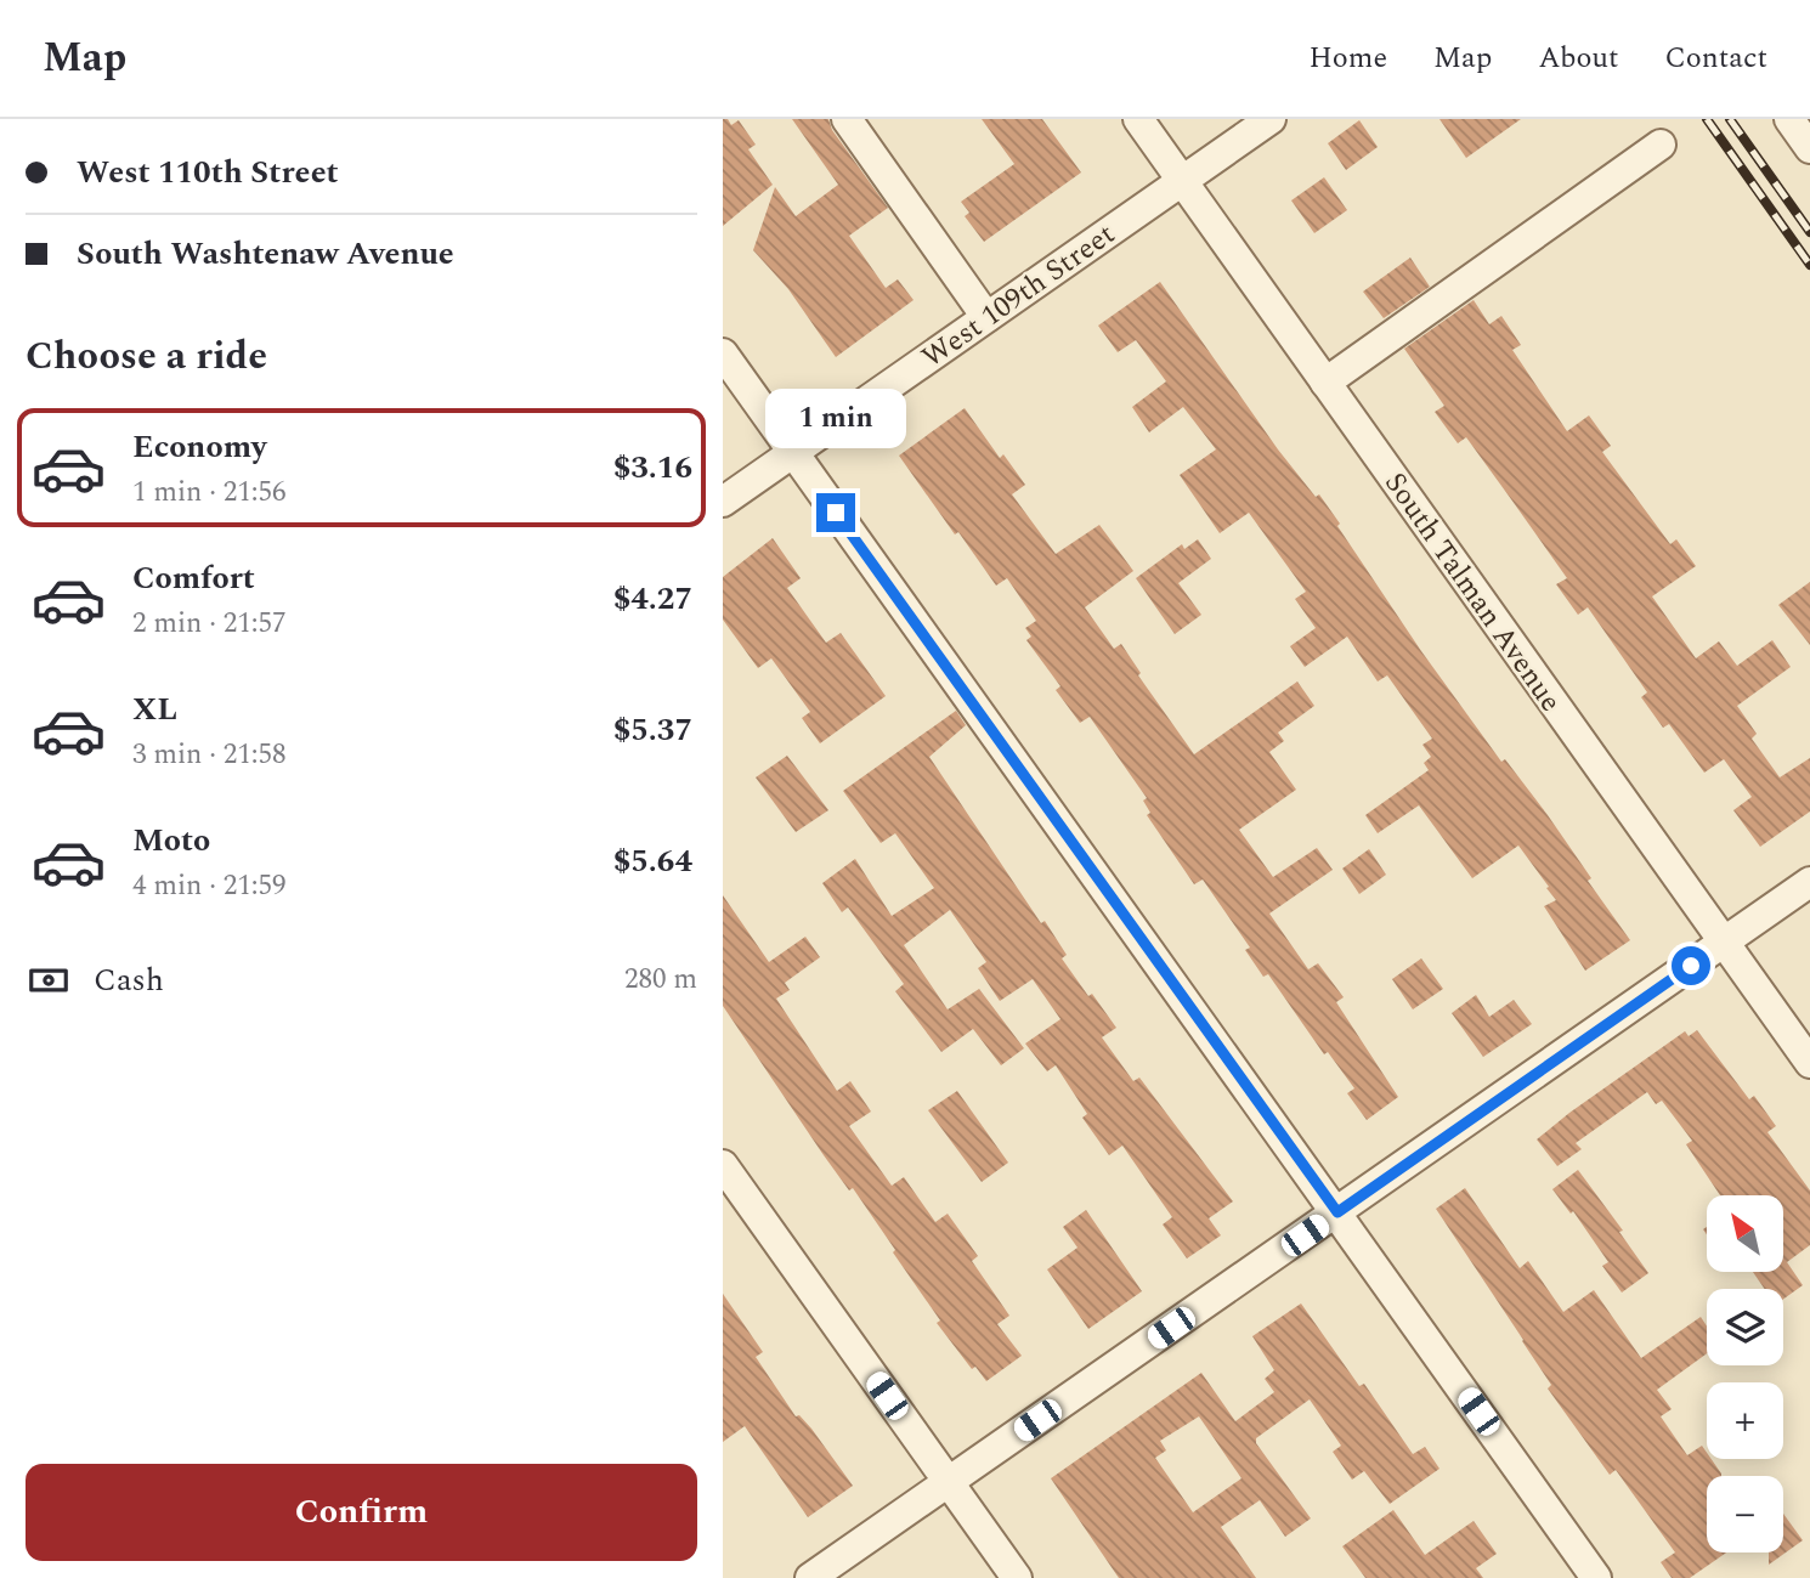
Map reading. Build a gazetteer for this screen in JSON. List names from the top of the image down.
{
  "streets": {
    "street": ["West 109th Street", "South Talman Avenue"]
  },
  "crossings": [
    ["West 109th Street", "South Talman Avenue"]
  ],
  "north": "top left",
  "page": {
    "header": "Map",
    "nav": [
      "Home",
      "Map",
      "About",
      "Contact"
    ],
    "banner": ["West 110th Street", "South Washtenaw Avenue"],
    "heading": "Choose a ride",
    "bubble": "1 min",
    "list": [
      {
        "name": "Economy",
        "note": "1 min · 21:56",
        "value": "$3.16"
      },
      {
        "name": "Comfort",
        "note": "2 min · 21:57",
        "value": "$4.27"
      },
      {
        "name": "XL",
        "note": "3 min · 21:58",
        "value": "$5.37"
      },
      {
        "name": "Moto",
        "note": "4 min · 21:59",
        "value": "$5.64"
      }
    ],
    "pay": ["Cash", "280 m"],
    "map_buttons": ["+", "−"],
    "buttons": "Confirm"
  }
}
